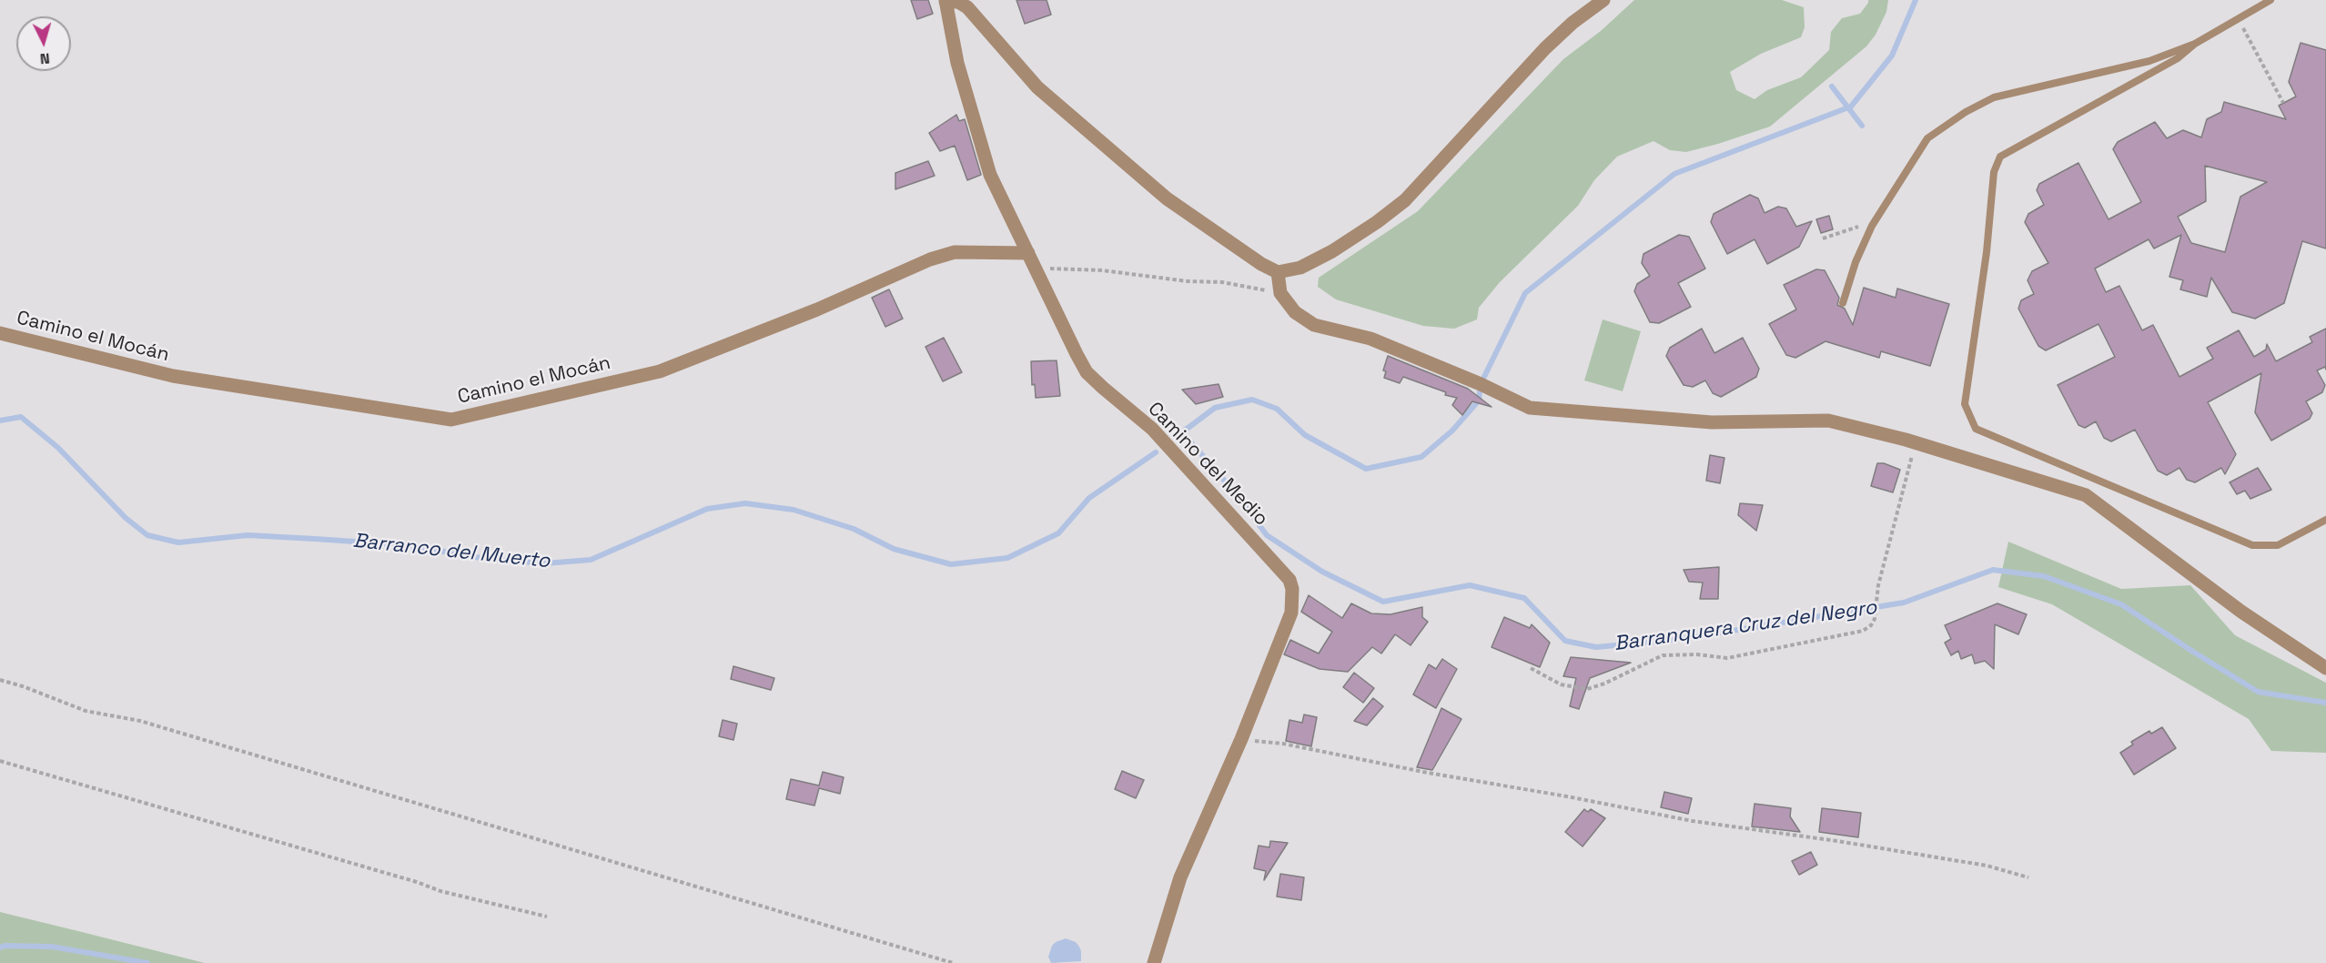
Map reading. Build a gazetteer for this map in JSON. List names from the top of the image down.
{
  "streets": {
    "street": ["Camino el Mocán", "Camino del Medio"]
  },
  "crossings": [
    ["Camino el Mocán", "Camino del Medio"]
  ],
  "water": ["Barranco del Muerto", "Barranquera Cruz del Negro"],
  "north": "bottom"
}
